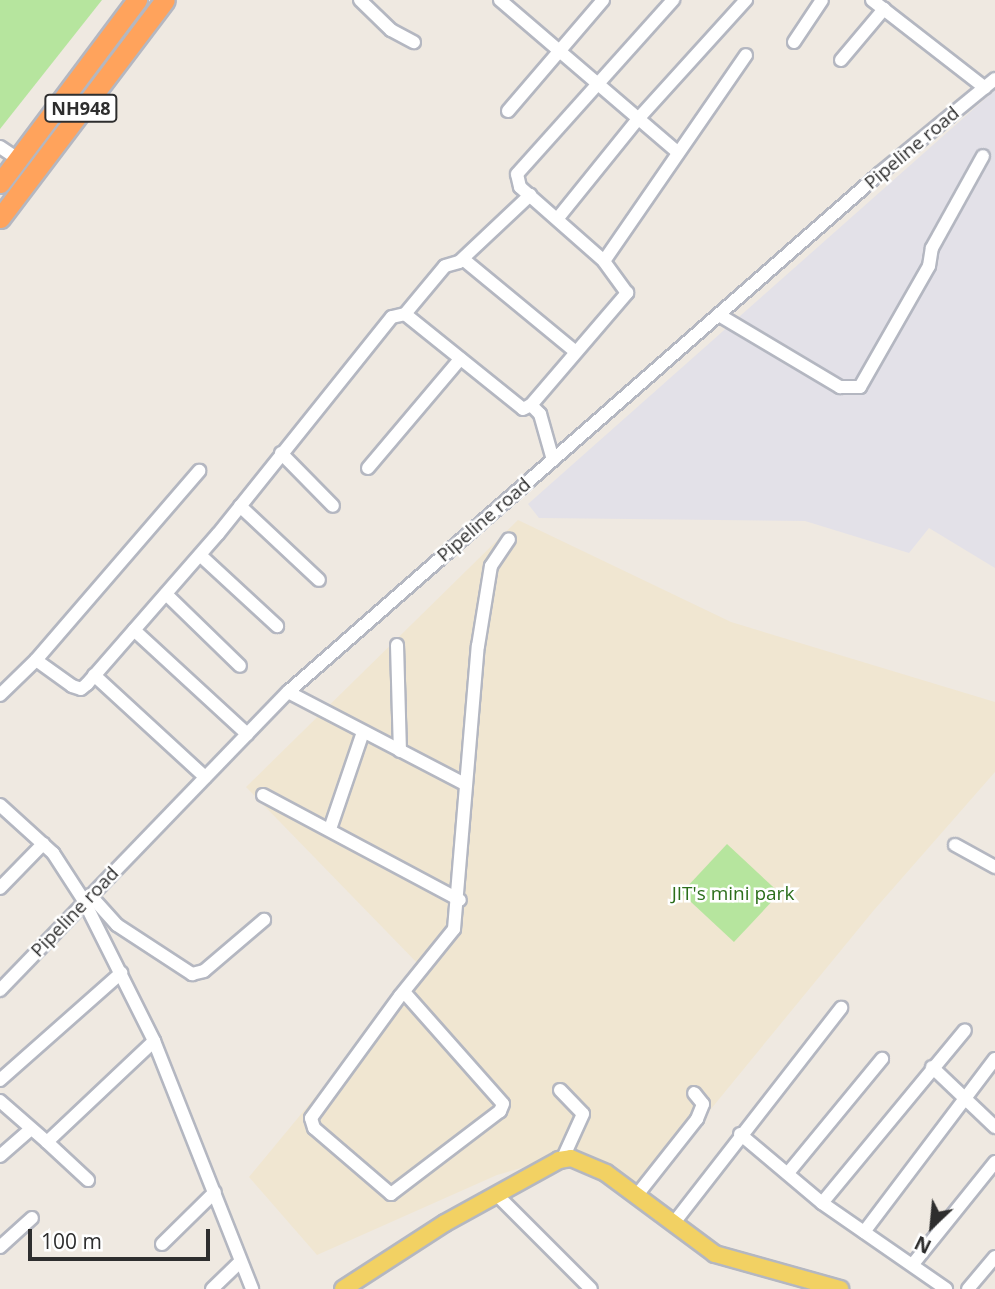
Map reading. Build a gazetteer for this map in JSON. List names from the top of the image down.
{
  "streets": {
    "highway": ["NH948"],
    "street": ["Pipeline road"]
  },
  "parks": ["JIT's mini park"],
  "scale_bar": "100 m",
  "north": "bottom left"
}
